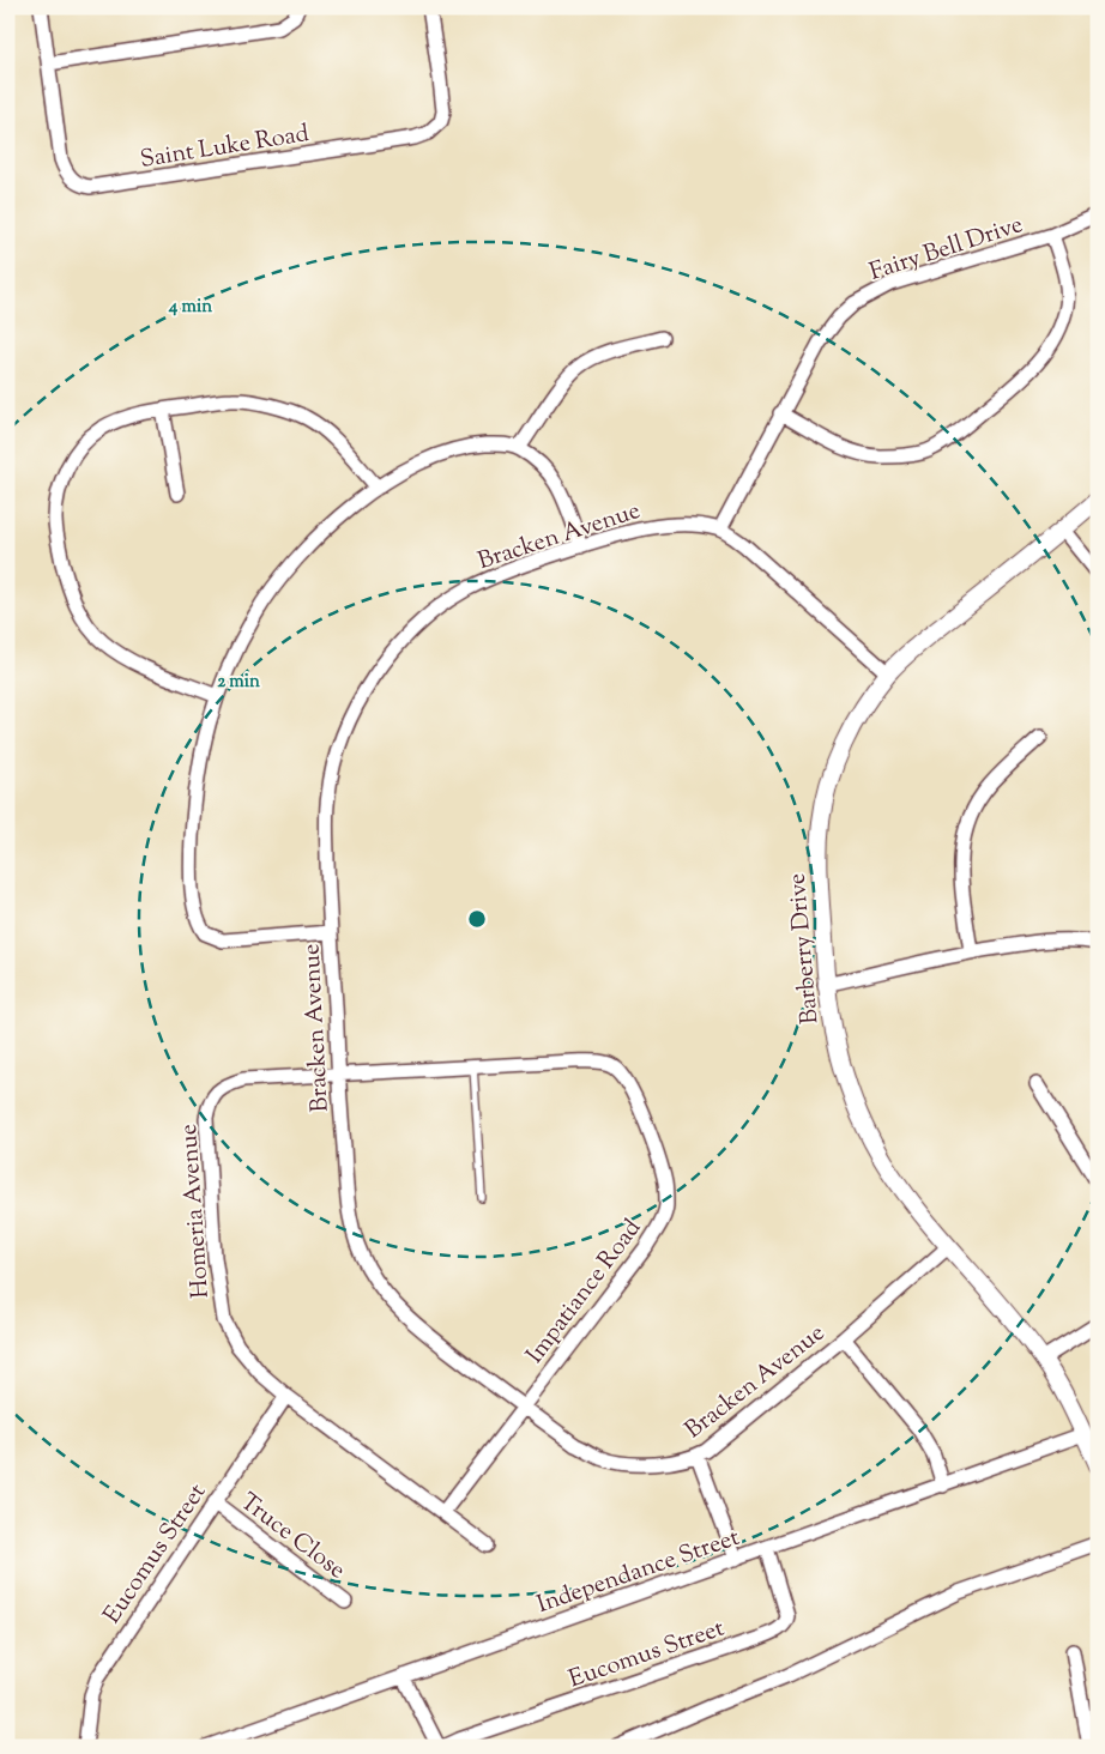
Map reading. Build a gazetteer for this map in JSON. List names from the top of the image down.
{
  "streets": {
    "street": [
      "Saint Luke Road",
      "Fairy Bell Drive",
      "Bracken Avenue",
      "Barberry Drive",
      "Homeria Avenue",
      "Impatiance Road",
      "Truce Close",
      "Eucomus Street",
      "Independance Street"
    ]
  },
  "crossings": [
    ["Fairy Bell Drive", "Bracken Avenue"],
    ["Bracken Avenue", "Barberry Drive"],
    ["Bracken Avenue", "Homeria Avenue"],
    ["Bracken Avenue", "Impatiance Road"],
    ["Barberry Drive", "Independance Street"],
    ["Homeria Avenue", "Impatiance Road"],
    ["Homeria Avenue", "Eucomus Street"],
    ["Truce Close", "Eucomus Street"],
    ["Eucomus Street", "Independance Street"]
  ],
  "rings": ["4 min", "2 min"]
}
